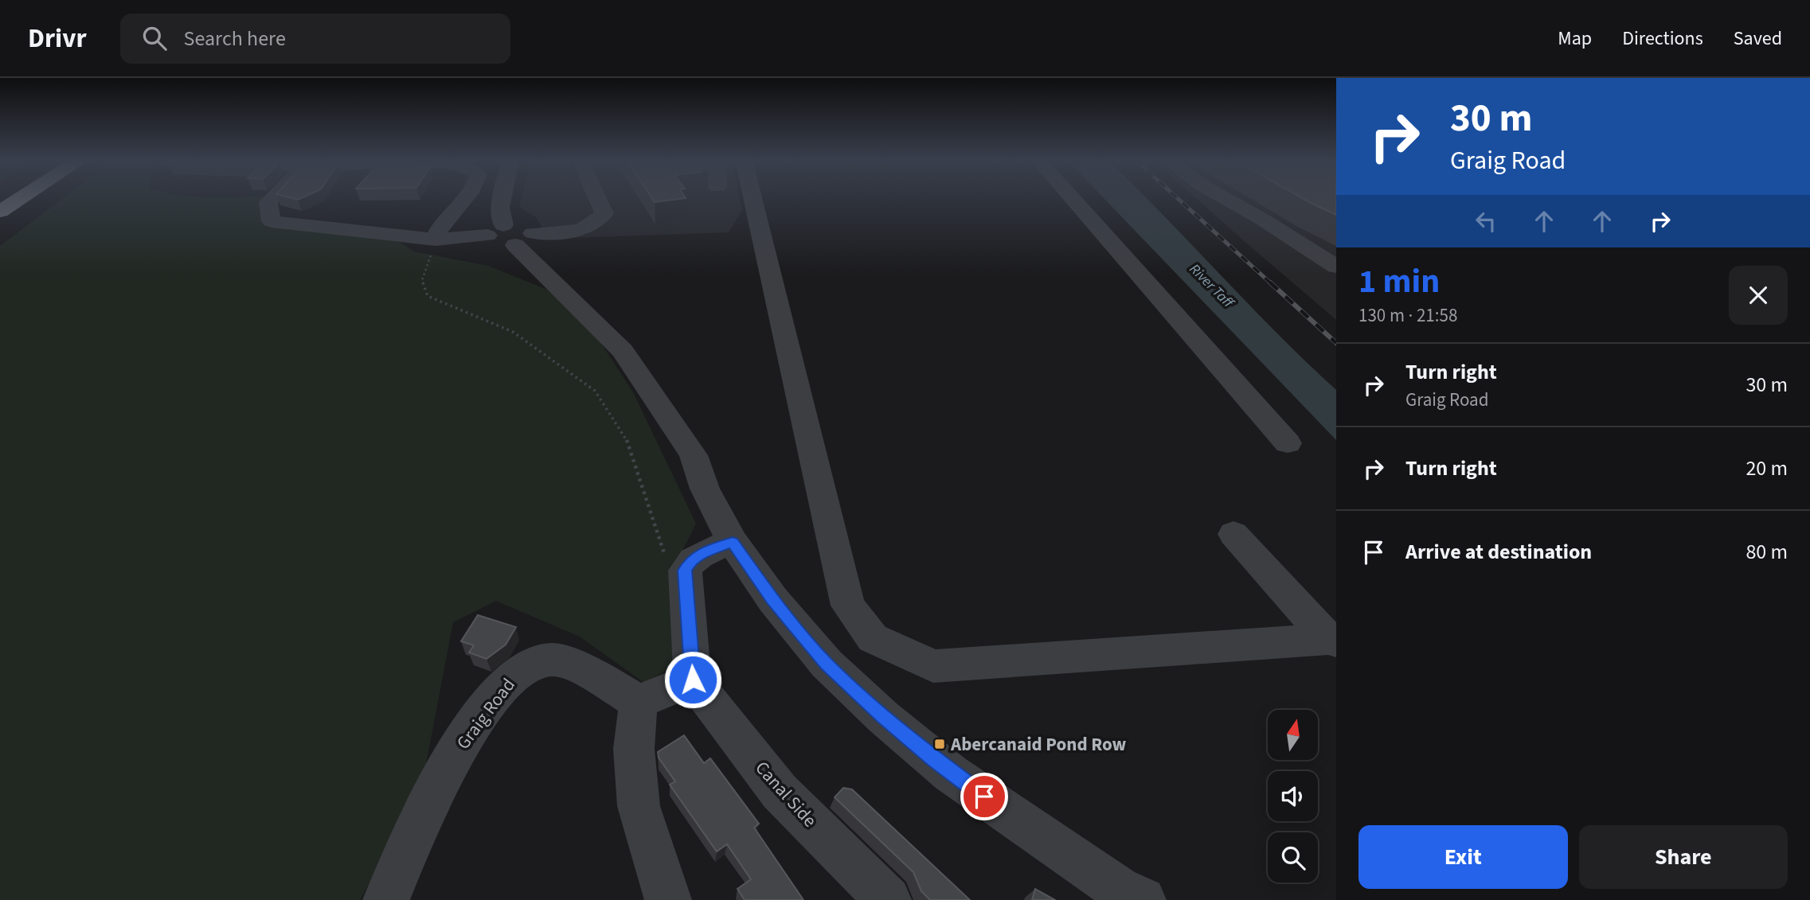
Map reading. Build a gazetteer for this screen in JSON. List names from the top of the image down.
{
  "streets": {
    "street": ["Graig Road", "Canal Side"]
  },
  "water": ["River Taff"],
  "places": {
    "transit": ["Abercanaid Pond Row"]
  },
  "north": "top",
  "page": {
    "header": "Drivr",
    "search": "Search here",
    "nav": ["Map", "Directions", "Saved"],
    "turn": ["30 m", "Graig Road"],
    "heading": ["1 min", "130 m · 21:58"],
    "list": [
      {
        "name": "Turn right",
        "note": "Graig Road",
        "value": "30 m"
      },
      {
        "name": "Turn right",
        "value": "20 m"
      },
      {
        "name": "Arrive at destination",
        "value": "80 m"
      }
    ],
    "buttons": ["Exit", "Share"]
  }
}
